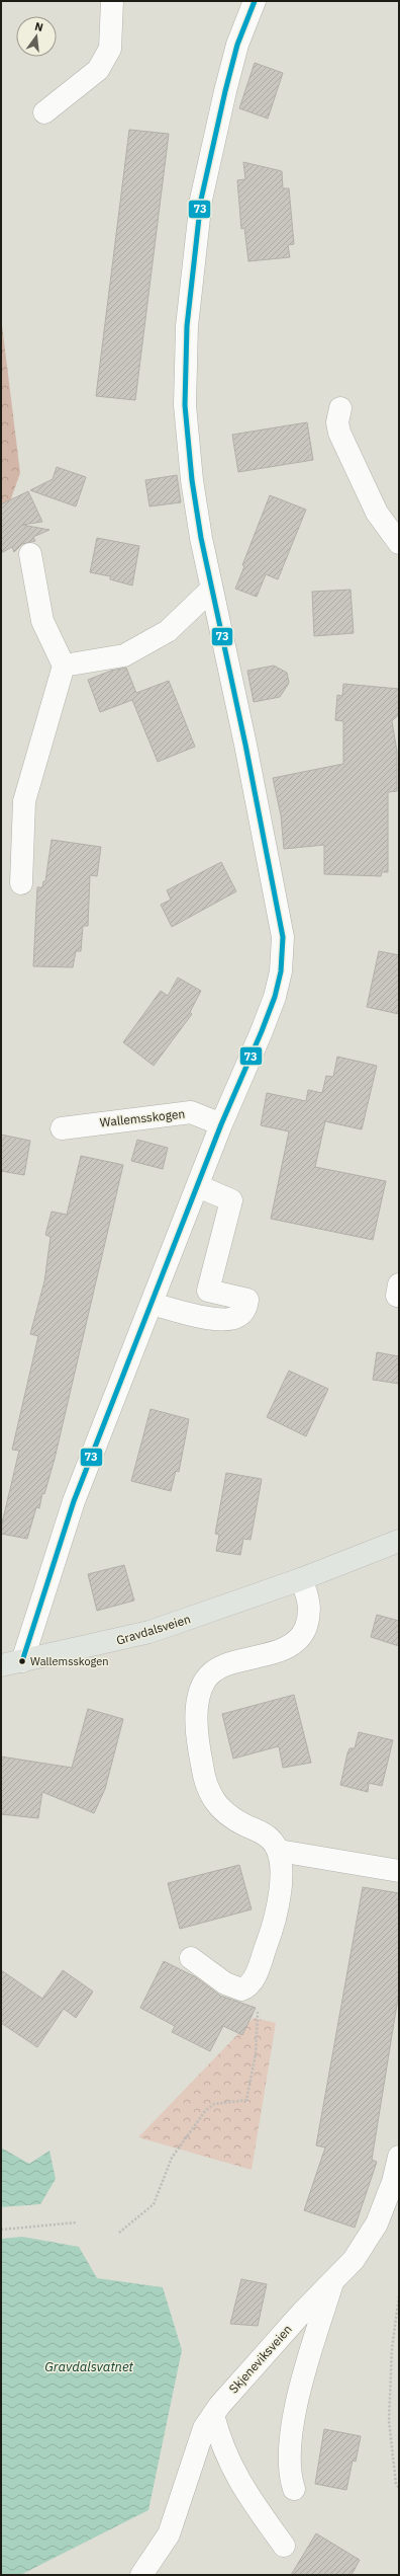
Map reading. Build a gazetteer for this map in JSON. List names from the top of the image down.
{
  "streets": {
    "main road": ["Gravdalsveien"],
    "street": ["Wallemsskogen", "Skjeneviksveien"]
  },
  "water": ["Gravdalsvatnet"],
  "places": ["Wallemsskogen"],
  "lines": ["transit line 73"],
  "north": "top"
}
